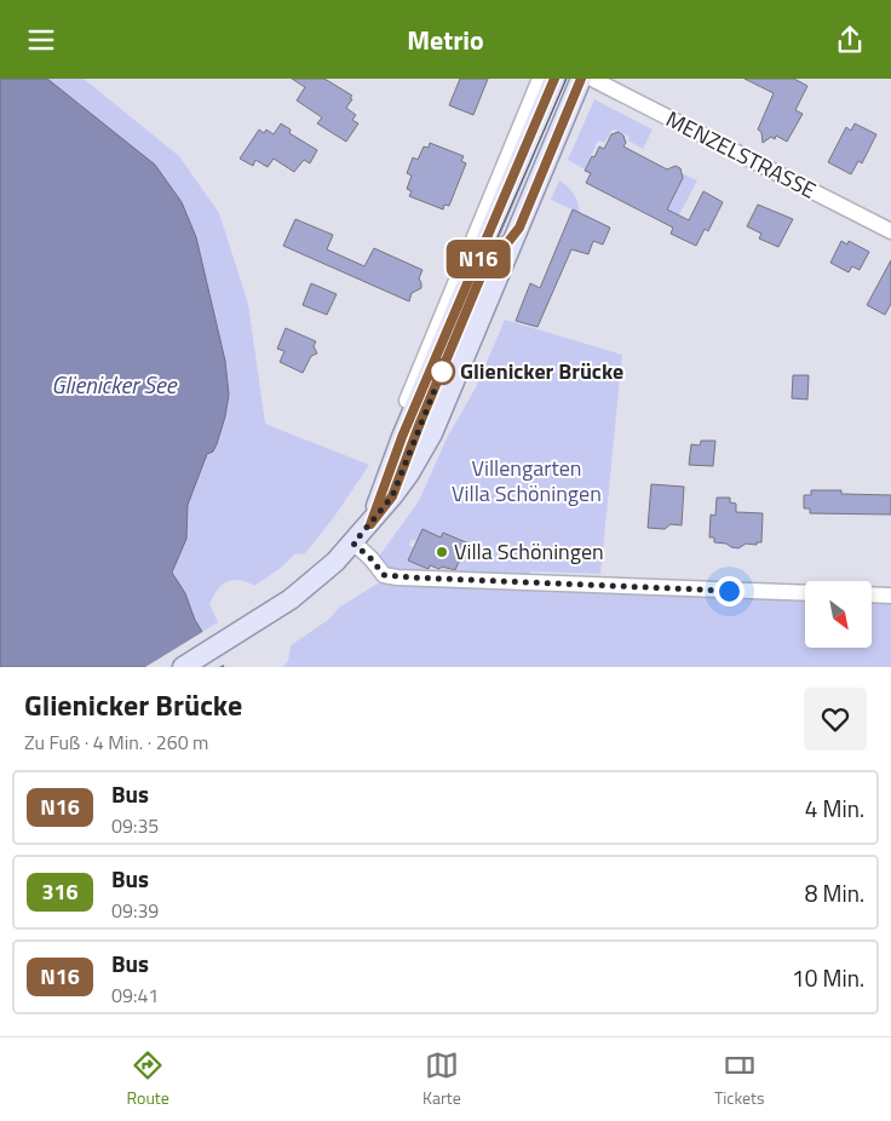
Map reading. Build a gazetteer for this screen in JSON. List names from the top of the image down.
{
  "streets": {
    "street": ["MENZELSTRASSE"]
  },
  "water": ["Glienicker See"],
  "parks": ["Villengarten Villa Schöningen"],
  "places": ["Glienicker Brücke", "Villa Schöningen"],
  "lines": ["bus line N16"],
  "north": "bottom right",
  "page": {
    "header": "Metrio",
    "on_map": "N16",
    "heading": ["Glienicker Brücke", "Zu Fuß · 4 Min. · 260 m"],
    "list": [
      {
        "mark": "N16",
        "name": "Bus",
        "note": "09:35",
        "value": "4 Min."
      },
      {
        "mark": "316",
        "name": "Bus",
        "note": "09:39",
        "value": "8 Min."
      },
      {
        "mark": "N16",
        "name": "Bus",
        "note": "09:41",
        "value": "10 Min."
      }
    ],
    "tabs": ["Route", "Karte", "Tickets"]
  }
}
